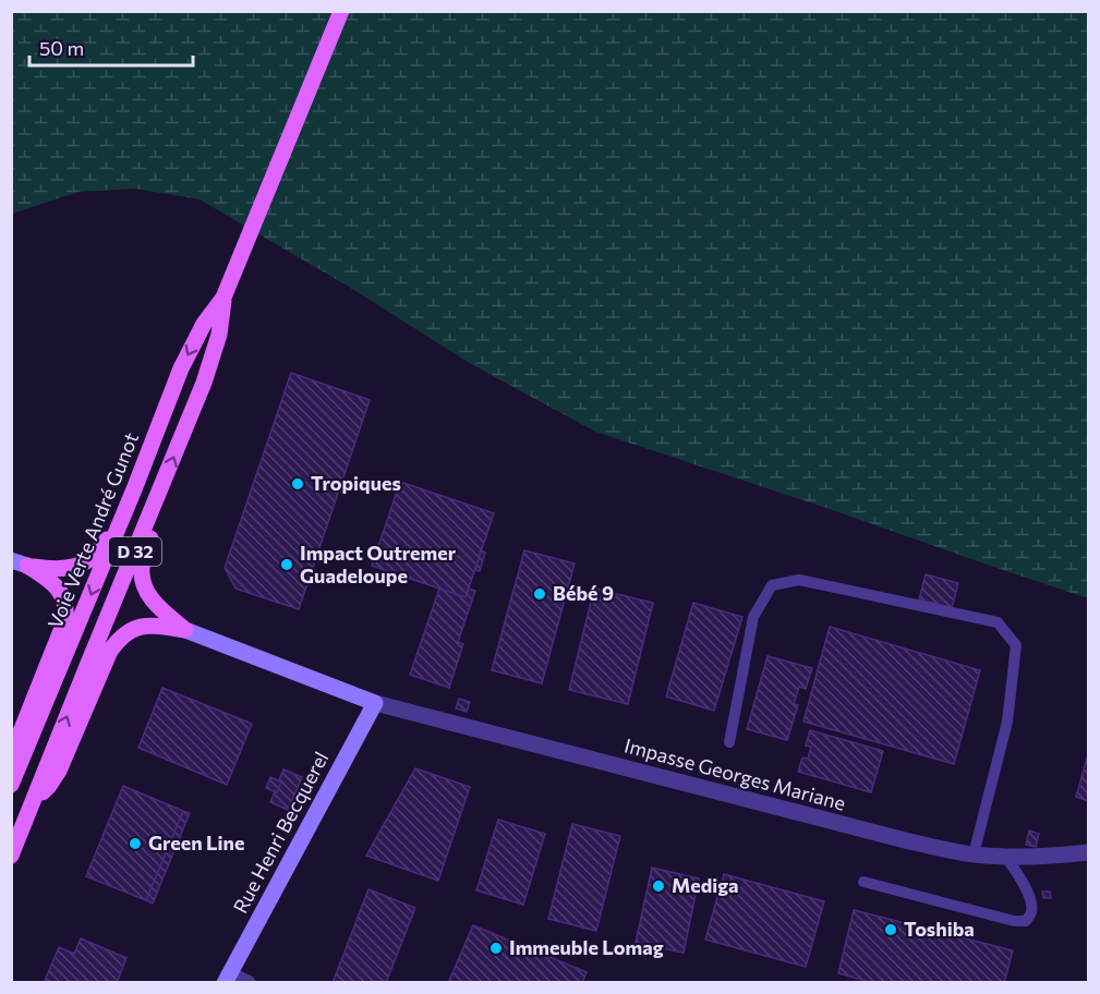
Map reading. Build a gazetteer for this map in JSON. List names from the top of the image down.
{
  "streets": {
    "main road": ["Voie Verte André Gunot", "D 32"],
    "street": ["Impasse Georges Mariane", "Rue Henri Becquerel"]
  },
  "crossings": [
    ["Impasse Georges Mariane", "Rue Henri Becquerel"]
  ],
  "places": [
    "Tropiques",
    "Impact Outremer Guadeloupe",
    "Bébé 9",
    "Green Line",
    "Mediga",
    "Toshiba",
    "Immeuble Lomag"
  ],
  "scale_bar": "50 m"
}
